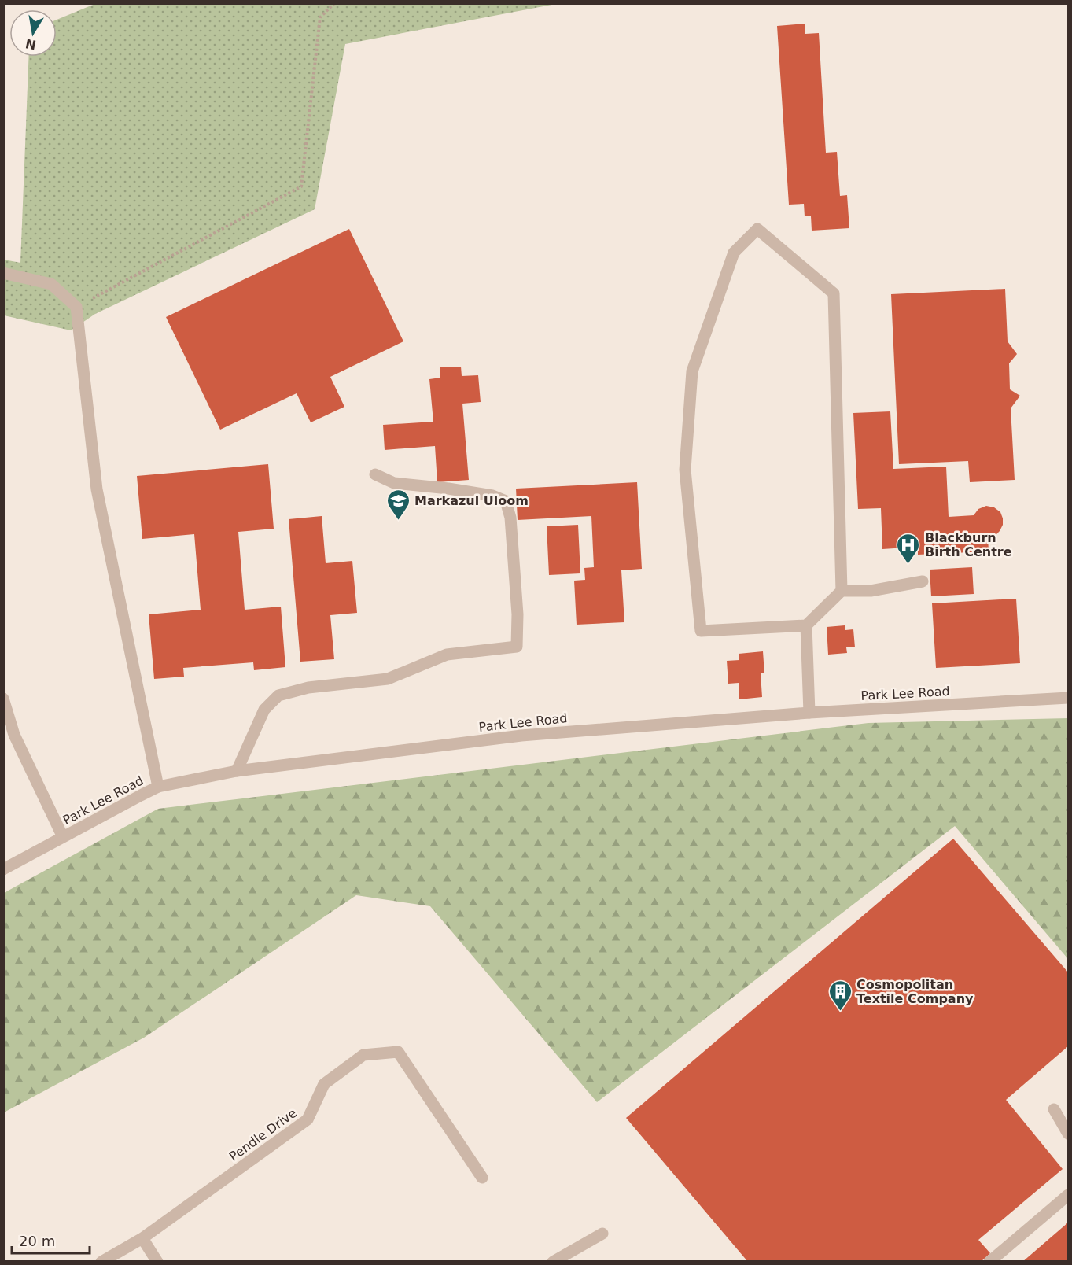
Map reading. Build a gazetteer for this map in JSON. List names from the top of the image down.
{
  "streets": {
    "street": ["Park Lee Road", "Pendle Drive"]
  },
  "places": {
    "school or university": ["Markazul Uloom"],
    "hospital": ["Blackburn Birth Centre"],
    "building": ["Cosmopolitan Textile Company"]
  },
  "scale_bar": "20 m",
  "north": "bottom"
}
